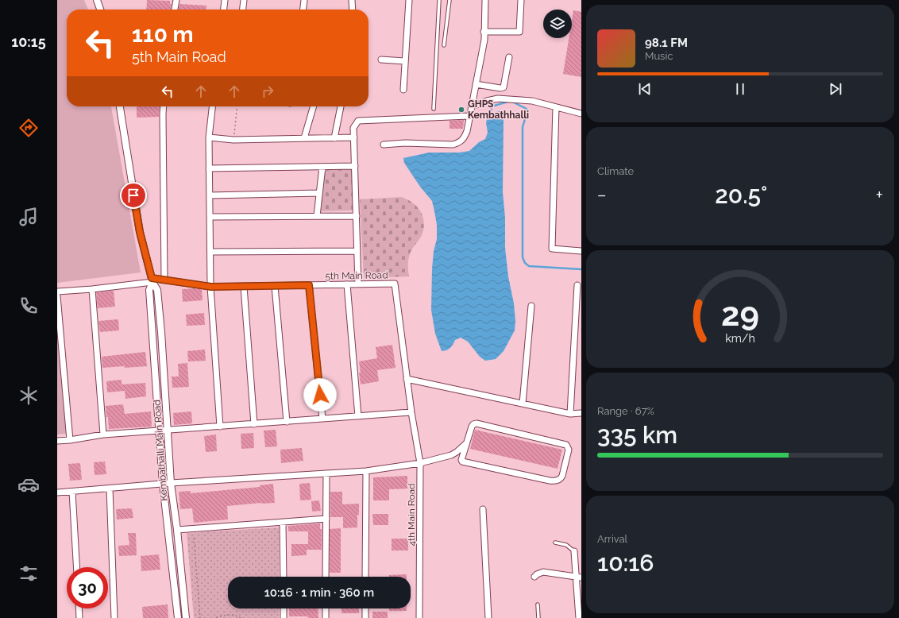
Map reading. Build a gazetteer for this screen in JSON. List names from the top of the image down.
{
  "streets": {
    "street": ["5th Main Road", "Kembathalli Main Road", "4th Main Road"]
  },
  "crossings": [
    ["5th Main Road", "Kembathalli Main Road"],
    ["5th Main Road", "4th Main Road"]
  ],
  "places": ["GHPS Kembathhalli"],
  "page": {
    "tabs": "10:15",
    "turn": ["110 m", "5th Main Road"],
    "song": ["98.1 FM", "Music"],
    "tile": [
      "Climate",
      ["Range · 67%", "335 km"],
      ["Arrival", "10:16"]
    ],
    "heat": ["−", "20.5°", "+"],
    "limit": "30",
    "trip": "10:16 · 1 min · 360 m",
    "gauge": ["29", "km/h"]
  }
}
